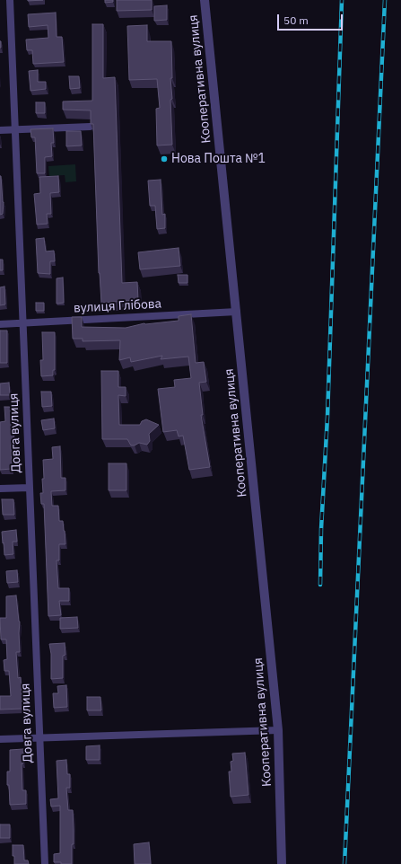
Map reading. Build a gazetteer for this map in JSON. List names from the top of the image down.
{
  "streets": {
    "street": ["Кооперативна вулиця", "вулиця Глібова", "Довга вулиця"]
  },
  "crossings": [
    ["Кооперативна вулиця", "вулиця Глібова"],
    ["вулиця Глібова", "Довга вулиця"]
  ],
  "places": ["Нова Пошта №1"],
  "scale_bar": "50 m"
}
